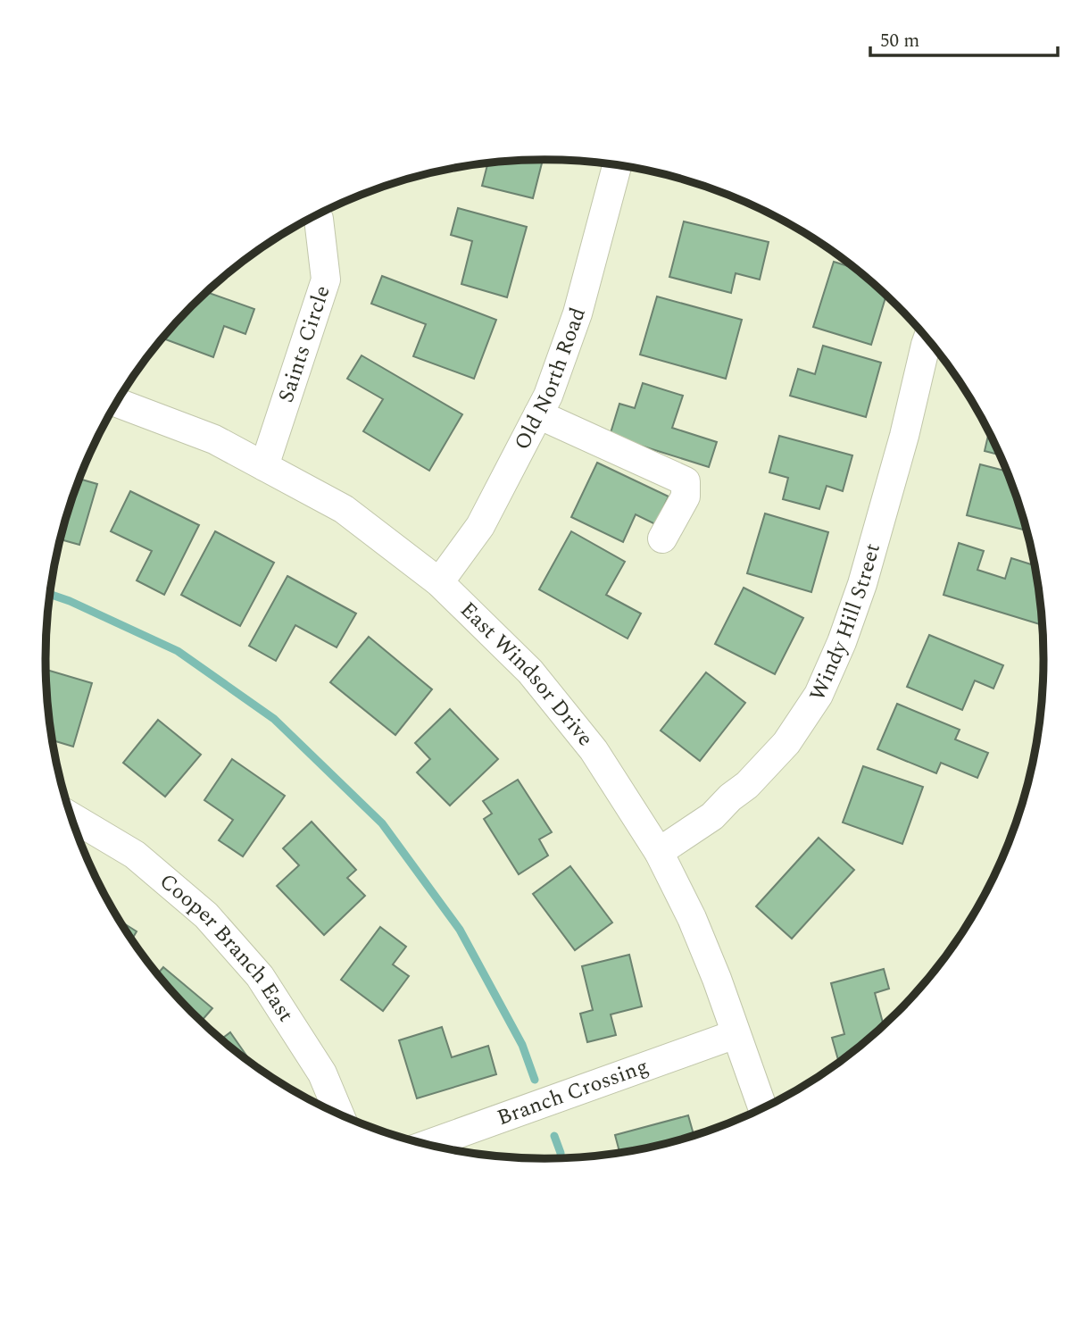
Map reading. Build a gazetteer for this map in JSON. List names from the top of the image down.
{
  "streets": {
    "street": [
      "Saints Circle",
      "Old North Road",
      "Windy Hill Street",
      "East Windsor Drive",
      "Cooper Branch East",
      "Branch Crossing"
    ]
  },
  "crossings": [
    ["Saints Circle", "East Windsor Drive"],
    ["Old North Road", "East Windsor Drive"],
    ["Windy Hill Street", "East Windsor Drive"],
    ["East Windsor Drive", "Branch Crossing"]
  ],
  "scale_bar": "50 m"
}
